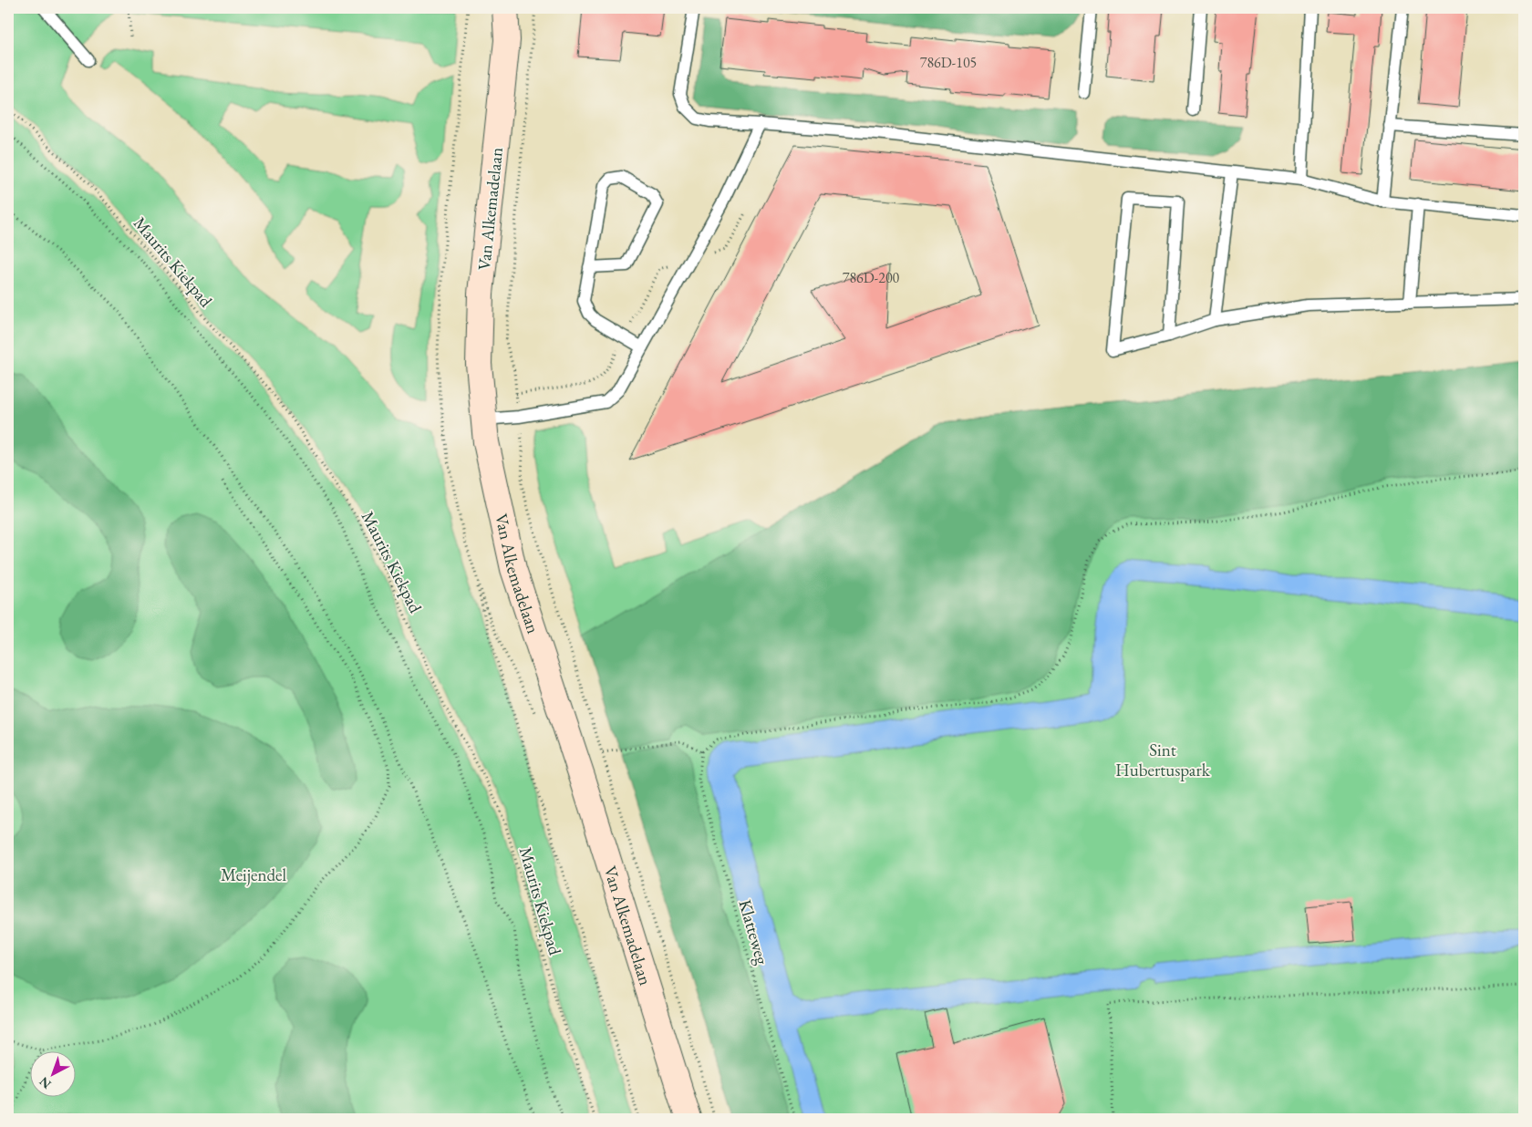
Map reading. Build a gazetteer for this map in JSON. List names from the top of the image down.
{
  "streets": {
    "main road": ["Van Alkemadelaan"],
    "path": ["Maurits Kiekpad", "Klatteweg"]
  },
  "parks": ["Sint Hubertuspark", "Meijendel"],
  "house_numbers": ["786D-105", "786D-200"],
  "north": "bottom left"
}
